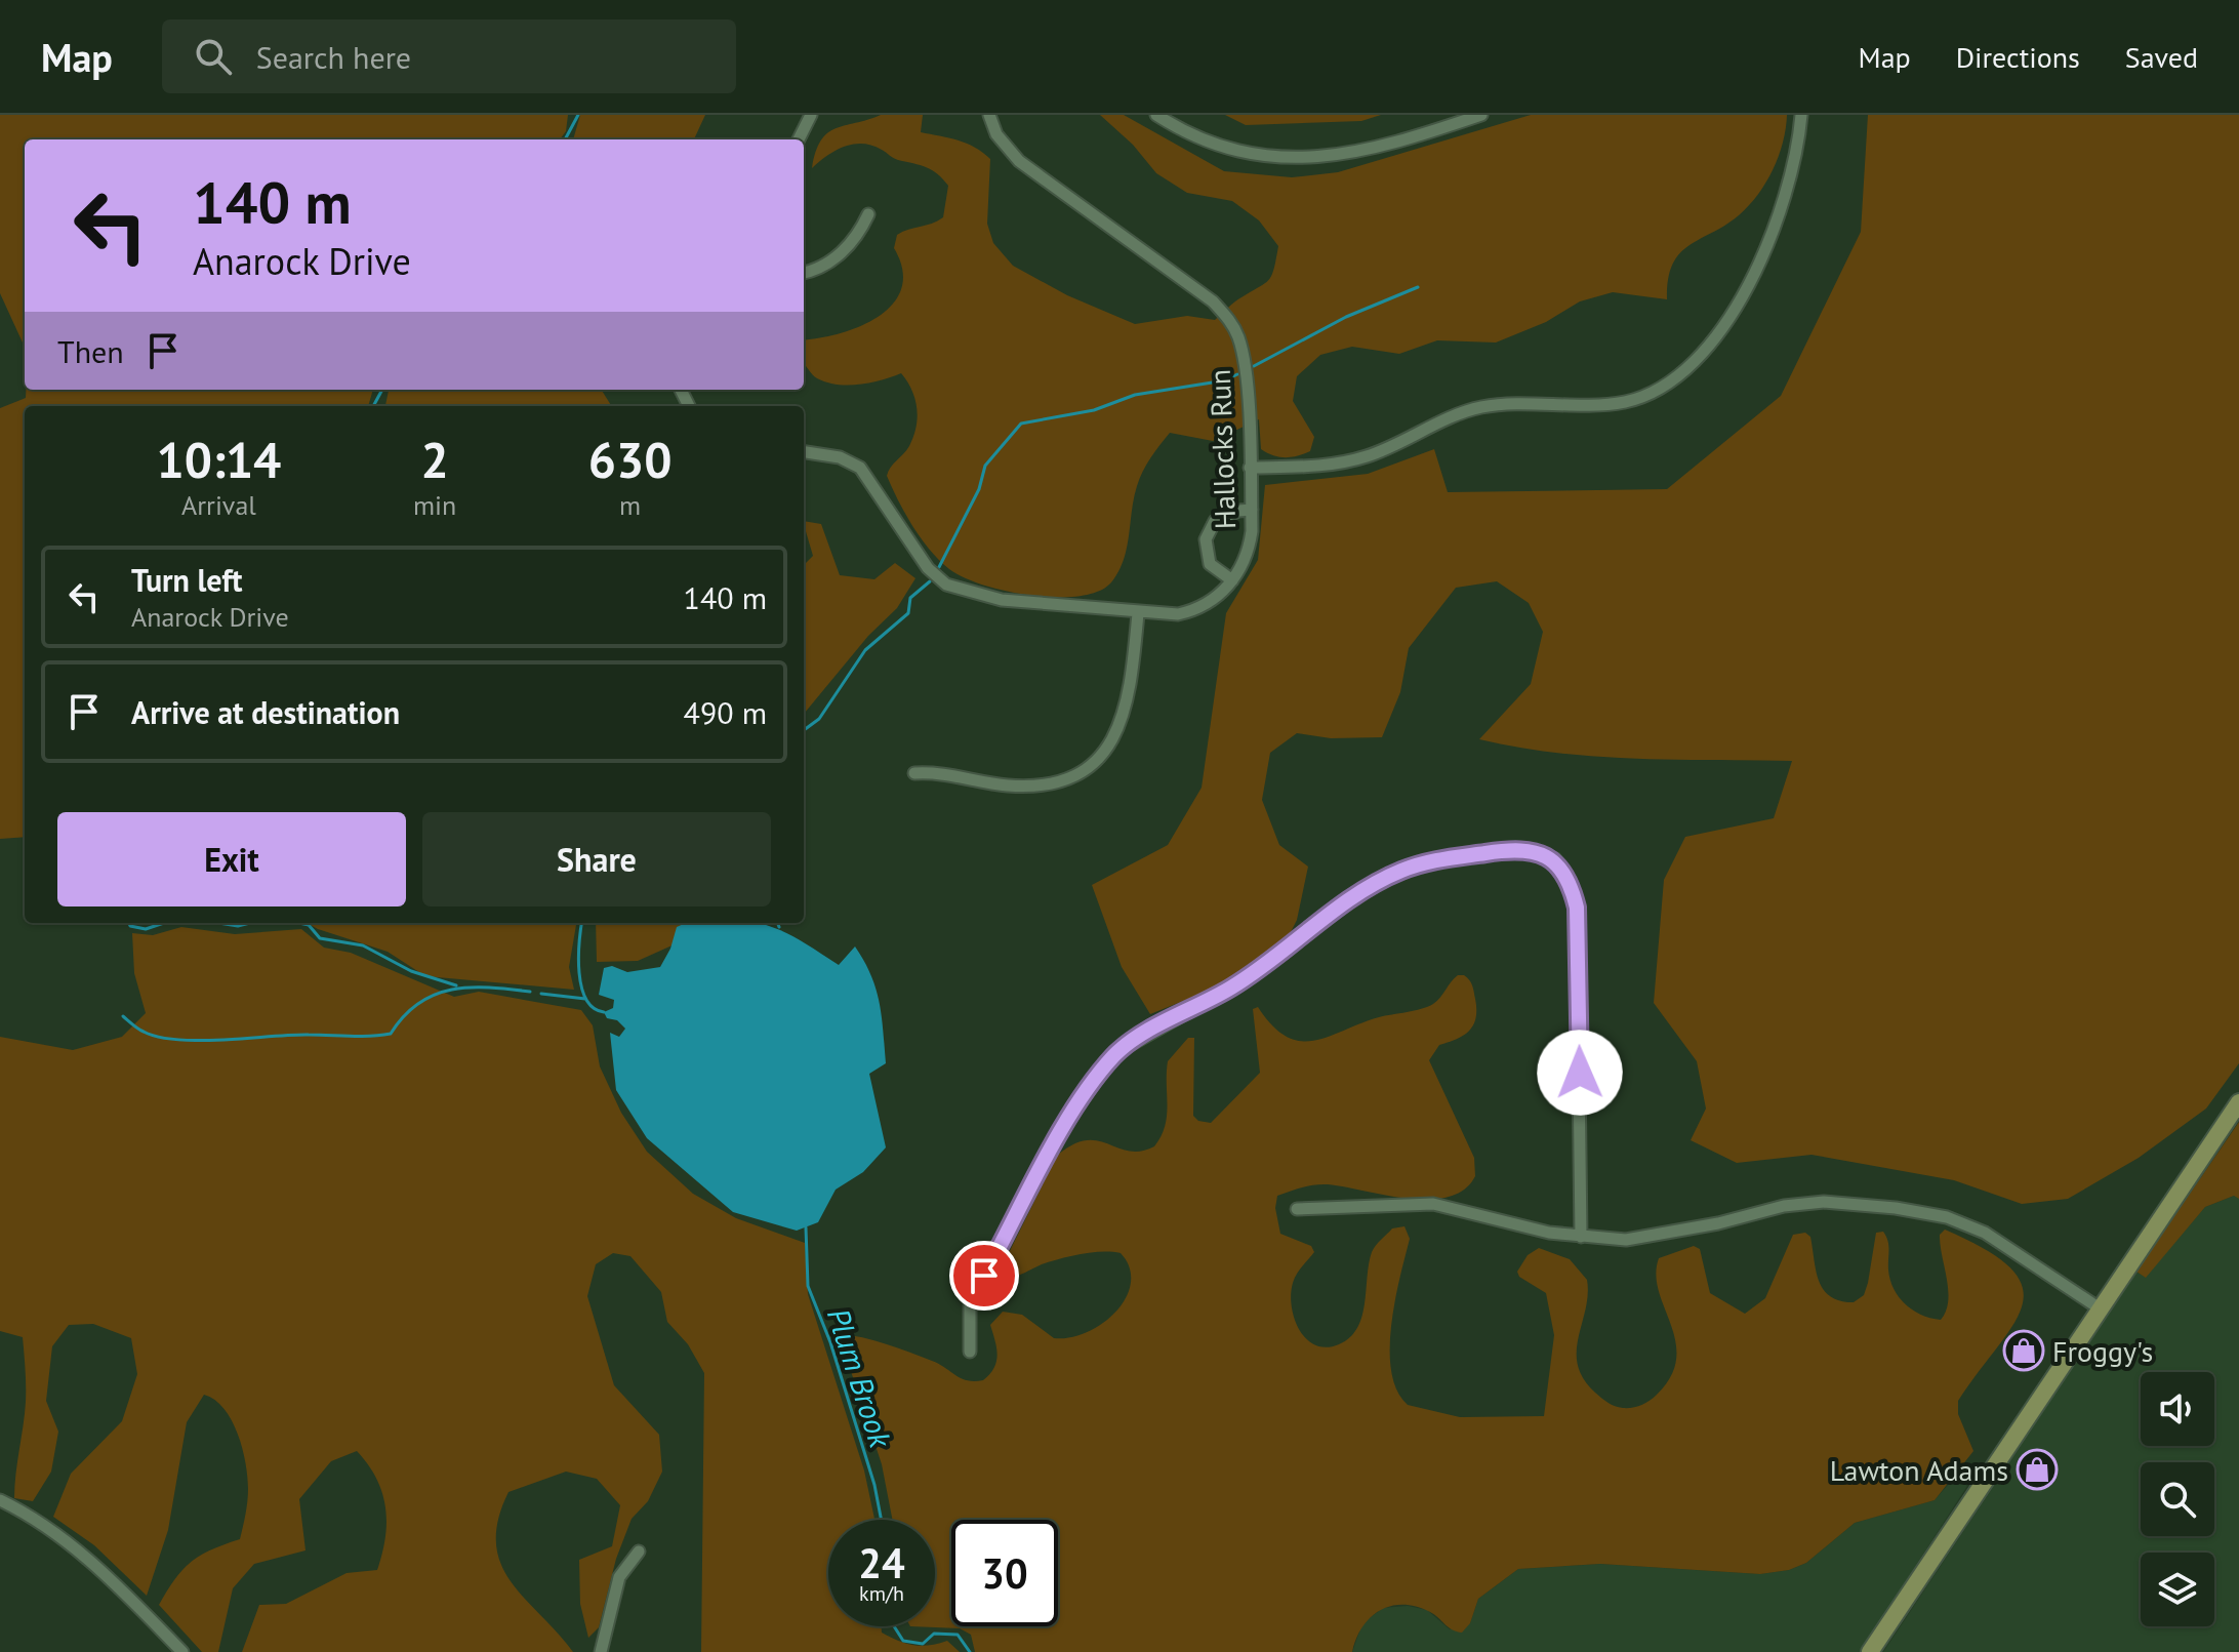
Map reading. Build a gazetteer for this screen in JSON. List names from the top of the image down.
{
  "streets": {
    "street": ["Hallocks Run"]
  },
  "water": ["Plum Brook"],
  "places": {
    "shop": ["Froggy's", "Lawton Adams"]
  },
  "page": {
    "header": "Map",
    "search": "Search here",
    "nav": ["Map", "Directions", "Saved"],
    "turn": ["140 m", "Anarock Drive"],
    "then": "Then",
    "eta": [
      "10:14",
      "Arrival",
      "2",
      "min",
      "630",
      "m"
    ],
    "list": [
      {
        "name": "Turn left",
        "note": "Anarock Drive",
        "value": "140 m"
      },
      {
        "name": "Arrive at destination",
        "value": "490 m"
      }
    ],
    "buttons": ["Exit", "Share"],
    "speed": "24 km/h",
    "limit": "30"
  }
}
